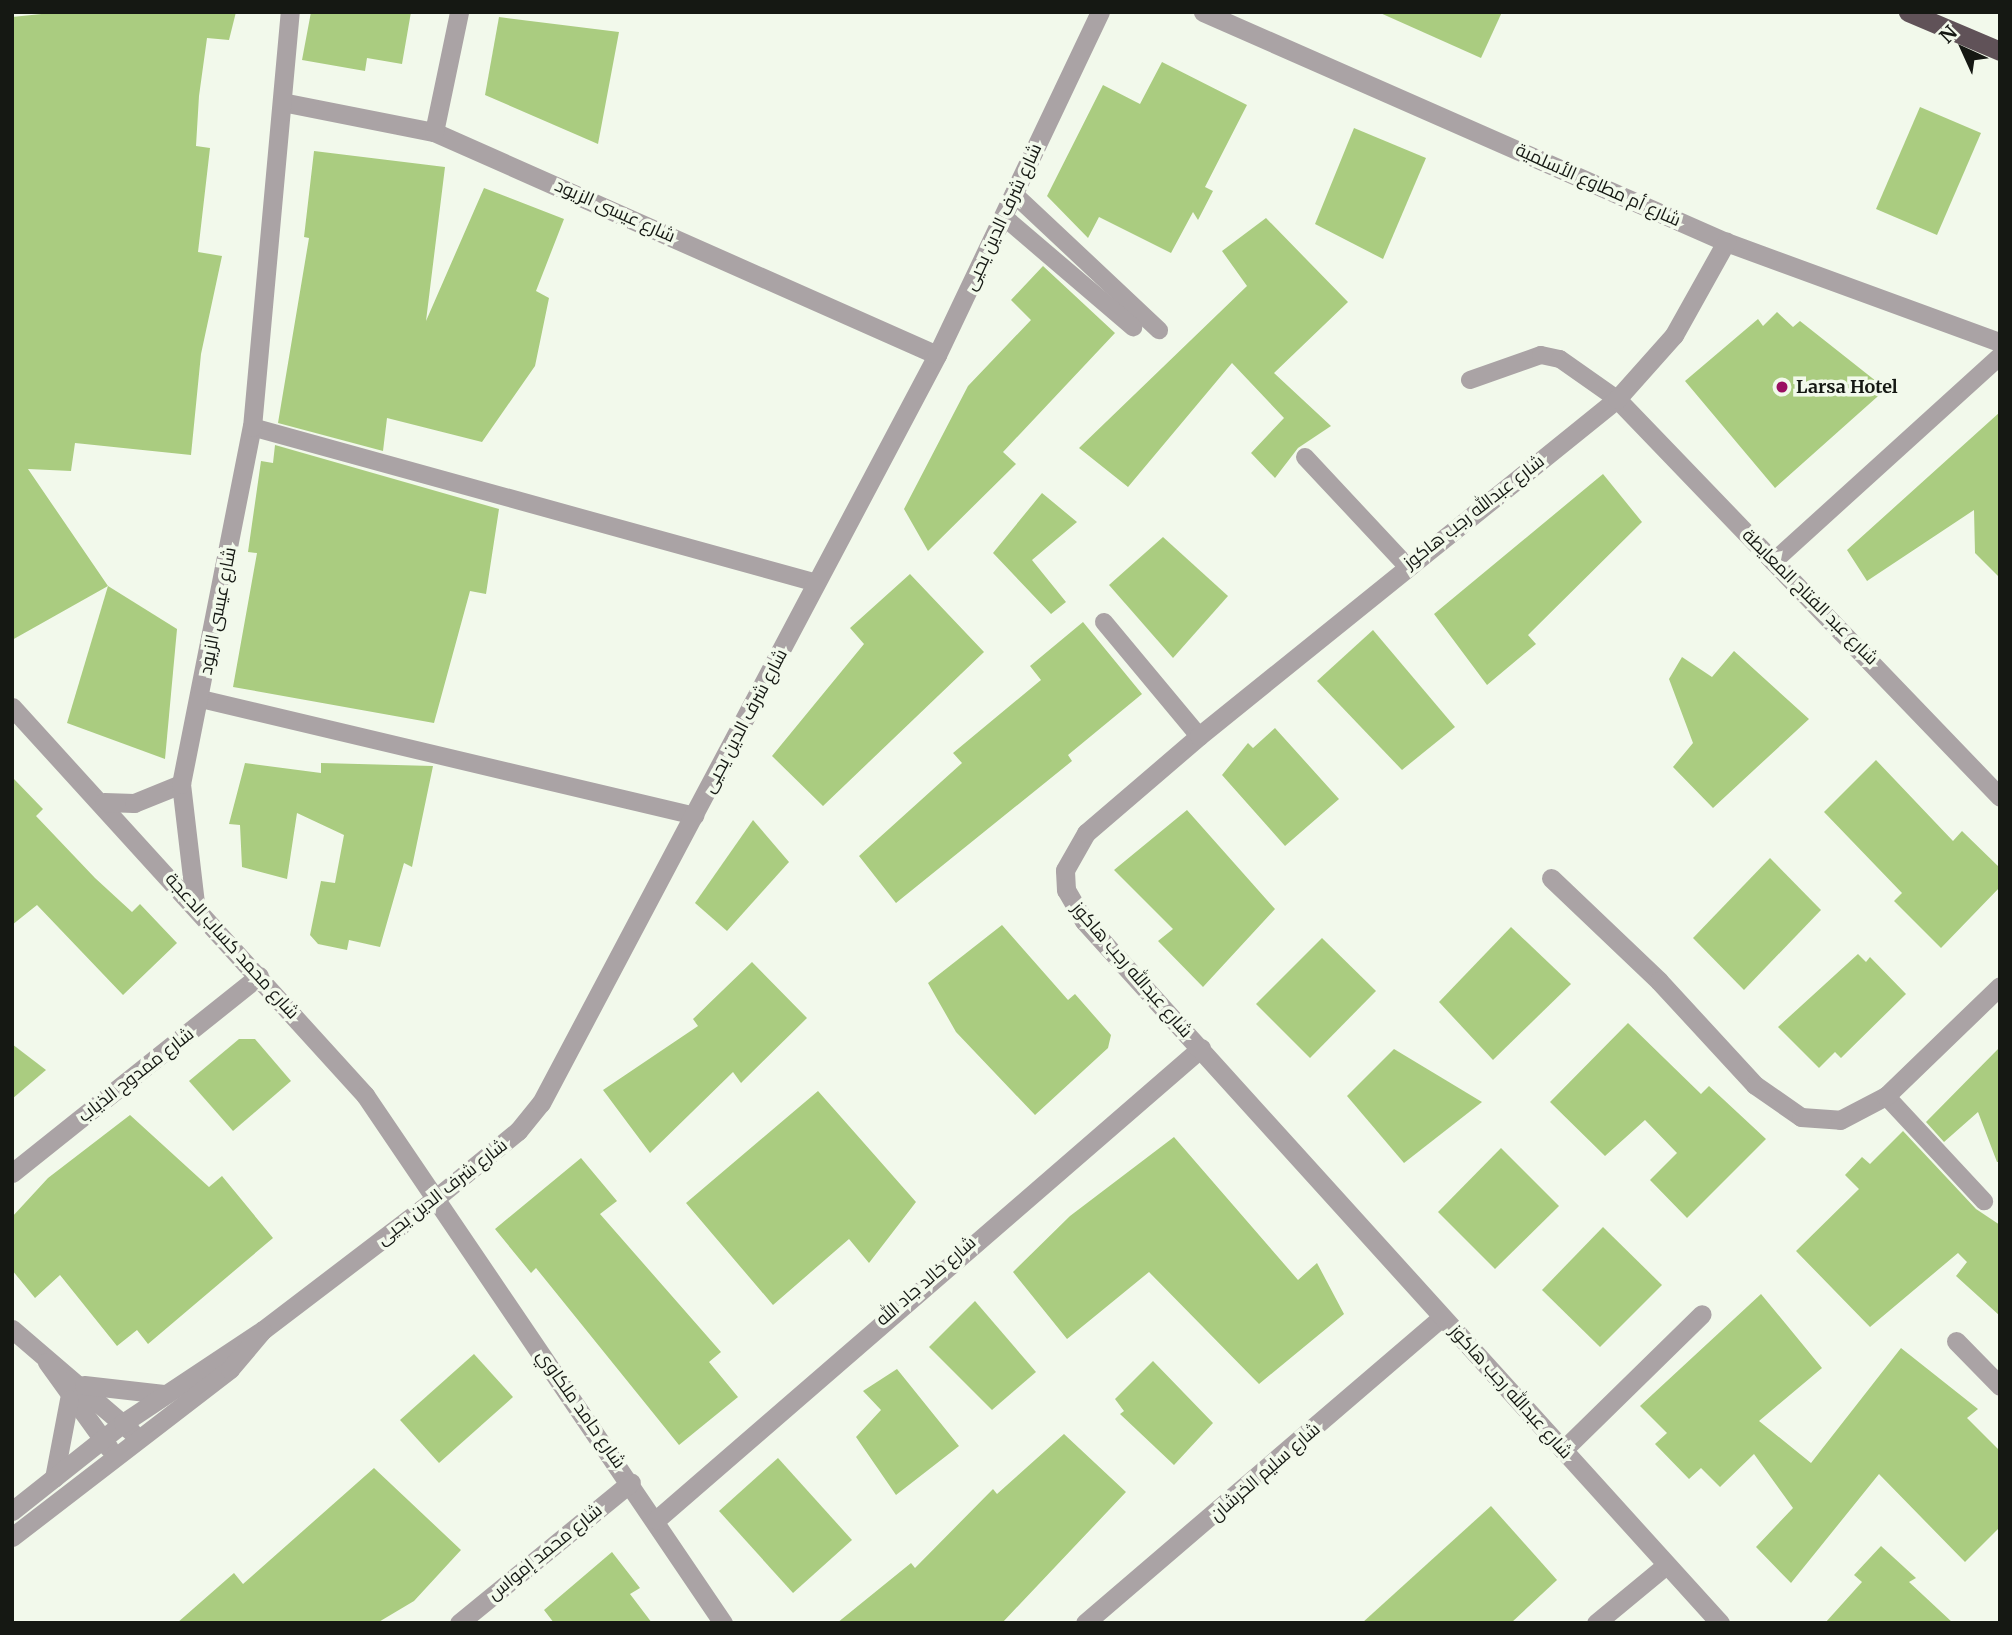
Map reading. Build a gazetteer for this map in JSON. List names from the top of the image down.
{
  "streets": {
    "street": [
      "شارع أم مطاوع الأسلمية",
      "شارع عيسى الزيود",
      "شارع شرف الدين يحيى",
      "شارع عبدالله رجب هاكوز",
      "شارع عبد الفتاح المعايطة",
      "شارع محمد كساب الدعجة",
      "شارع ممدوح الذياب",
      "شارع خالد جاد الله",
      "شارع حامد ملكاوي",
      "شارع سليم الخرشان",
      "شارع محمد إمواس"
    ]
  },
  "crossings": [
    ["شارع أم مطاوع الأسلمية", "شارع عبدالله رجب هاكوز"],
    ["شارع عيسى الزيود", "شارع شرف الدين يحيى"],
    ["شارع عيسى الزيود", "شارع محمد كساب الدعجة"],
    ["شارع شرف الدين يحيى", "شارع محمد كساب الدعجة"],
    ["شارع شرف الدين يحيى", "شارع حامد ملكاوي"],
    ["شارع عبدالله رجب هاكوز", "شارع عبد الفتاح المعايطة"],
    ["شارع عبدالله رجب هاكوز", "شارع خالد جاد الله"],
    ["شارع عبدالله رجب هاكوز", "شارع سليم الخرشان"],
    ["شارع محمد كساب الدعجة", "شارع ممدوح الذياب"],
    ["شارع محمد كساب الدعجة", "شارع حامد ملكاوي"],
    ["شارع خالد جاد الله", "شارع حامد ملكاوي"],
    ["شارع حامد ملكاوي", "شارع محمد إمواس"]
  ],
  "places": ["Larsa Hotel"],
  "north": "top left"
}
